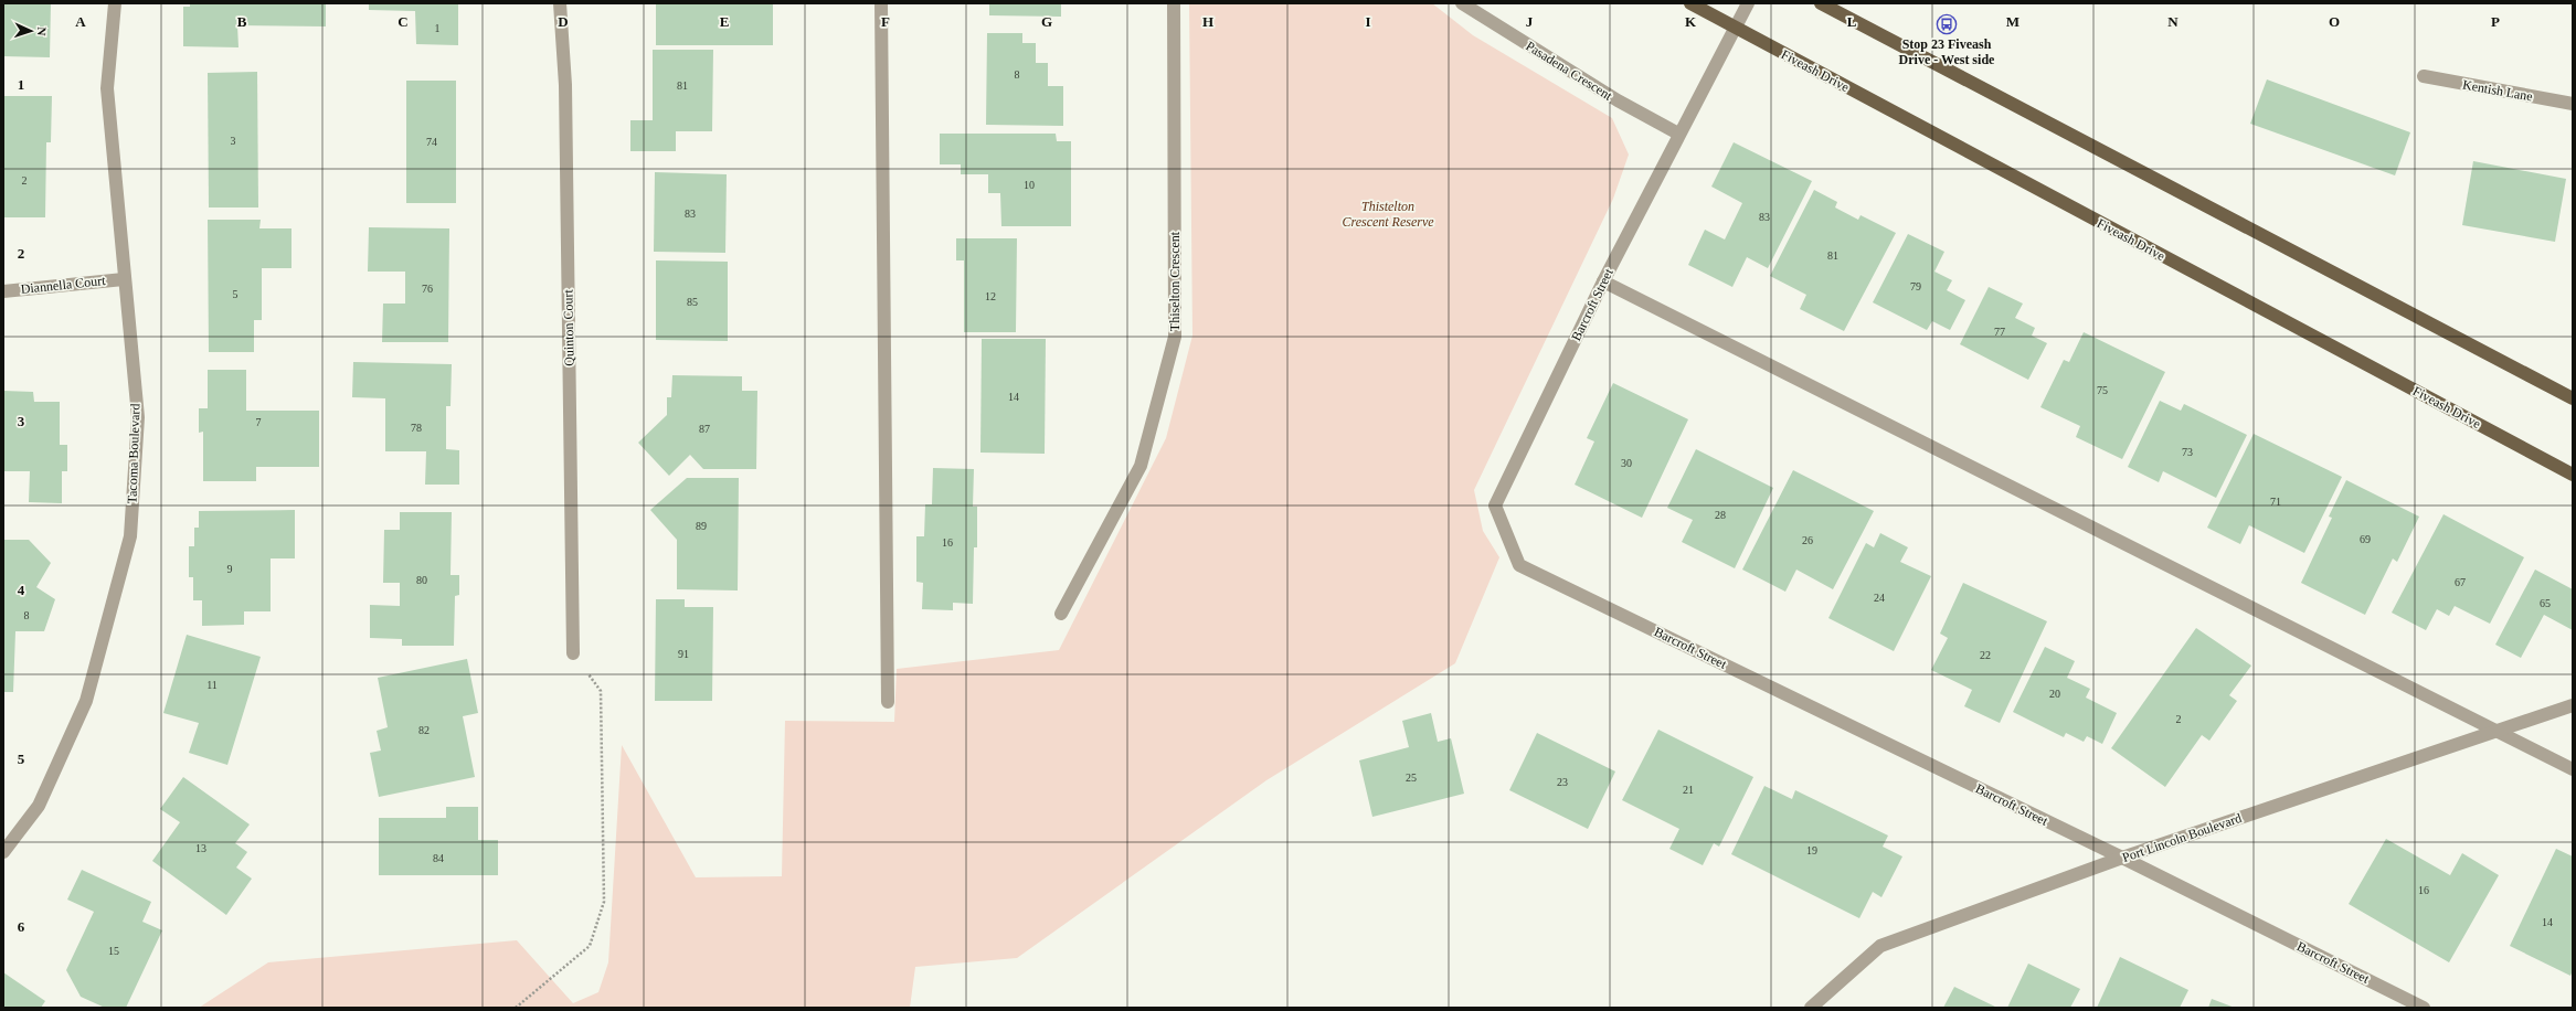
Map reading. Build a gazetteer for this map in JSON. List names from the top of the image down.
{
  "streets": {
    "main road": ["Fiveash Drive"],
    "street": [
      "Pasadena Crescent",
      "Kentish Lane",
      "Thiselton Crescent",
      "Diannella Court",
      "Barcroft Street",
      "Quinton Court",
      "Tacoma Boulevard",
      "Port Lincoln Boulevard"
    ]
  },
  "crossings": [
    ["Pasadena Crescent", "Barcroft Street"],
    ["Fiveash Drive", "Barcroft Street"],
    ["Diannella Court", "Tacoma Boulevard"],
    ["Barcroft Street", "Port Lincoln Boulevard"]
  ],
  "parks": ["Thistelton Crescent Reserve"],
  "places": {
    "bus stop": ["Stop 23 Fiveash Drive - West side"]
  },
  "house_numbers": [
    "1",
    "8",
    "81",
    "3",
    "74",
    "2",
    "10",
    "83",
    "83",
    "81",
    "79",
    "76",
    "5",
    "12",
    "85",
    "77",
    "75",
    "14",
    "7",
    "78",
    "87",
    "73",
    "30",
    "71",
    "28",
    "89",
    "69",
    "26",
    "16",
    "9",
    "80",
    "67",
    "24",
    "65",
    "8",
    "91",
    "22",
    "11",
    "20",
    "2",
    "82",
    "25",
    "23",
    "21",
    "13",
    "19",
    "84",
    "16",
    "14",
    "15"
  ],
  "north": "right",
  "grid": {
    "columns": [
      "A",
      "B",
      "C",
      "D",
      "E",
      "F",
      "G",
      "H",
      "I",
      "J",
      "K",
      "L",
      "M",
      "N",
      "O",
      "P"
    ],
    "rows": [
      "1",
      "2",
      "3",
      "4",
      "5",
      "6"
    ]
  }
}
